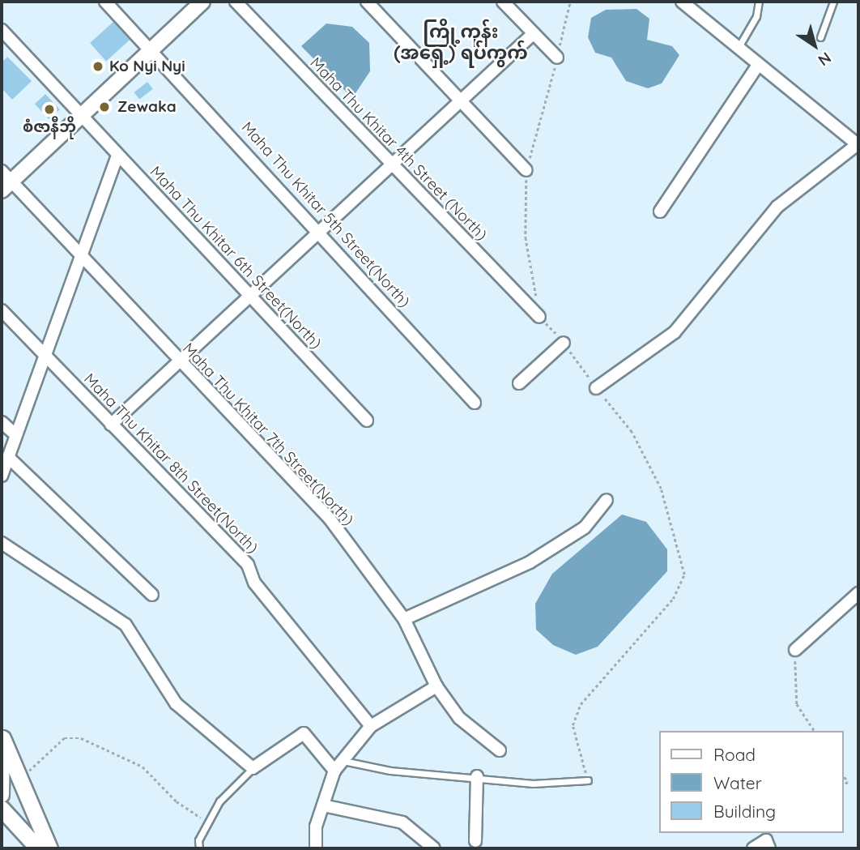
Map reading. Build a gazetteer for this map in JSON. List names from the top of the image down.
{
  "streets": {
    "street": [
      "Maha Thu Khitar 4th Street (North)",
      "Maha Thu Khitar 5th Street(North)",
      "Maha Thu Khitar 6th Street(North)",
      "Maha Thu Khitar 7th Street(North)",
      "Maha Thu Khitar 8th Street(North)"
    ]
  },
  "districts": ["ကြို့ကုန်း (အရှေ့) ရပ်ကွက်"],
  "places": ["Ko Nyi Nyi", "Zewaka", "စံဇာနီဘို"],
  "legend": ["Road", "Water", "Building"],
  "north": "bottom right"
}
